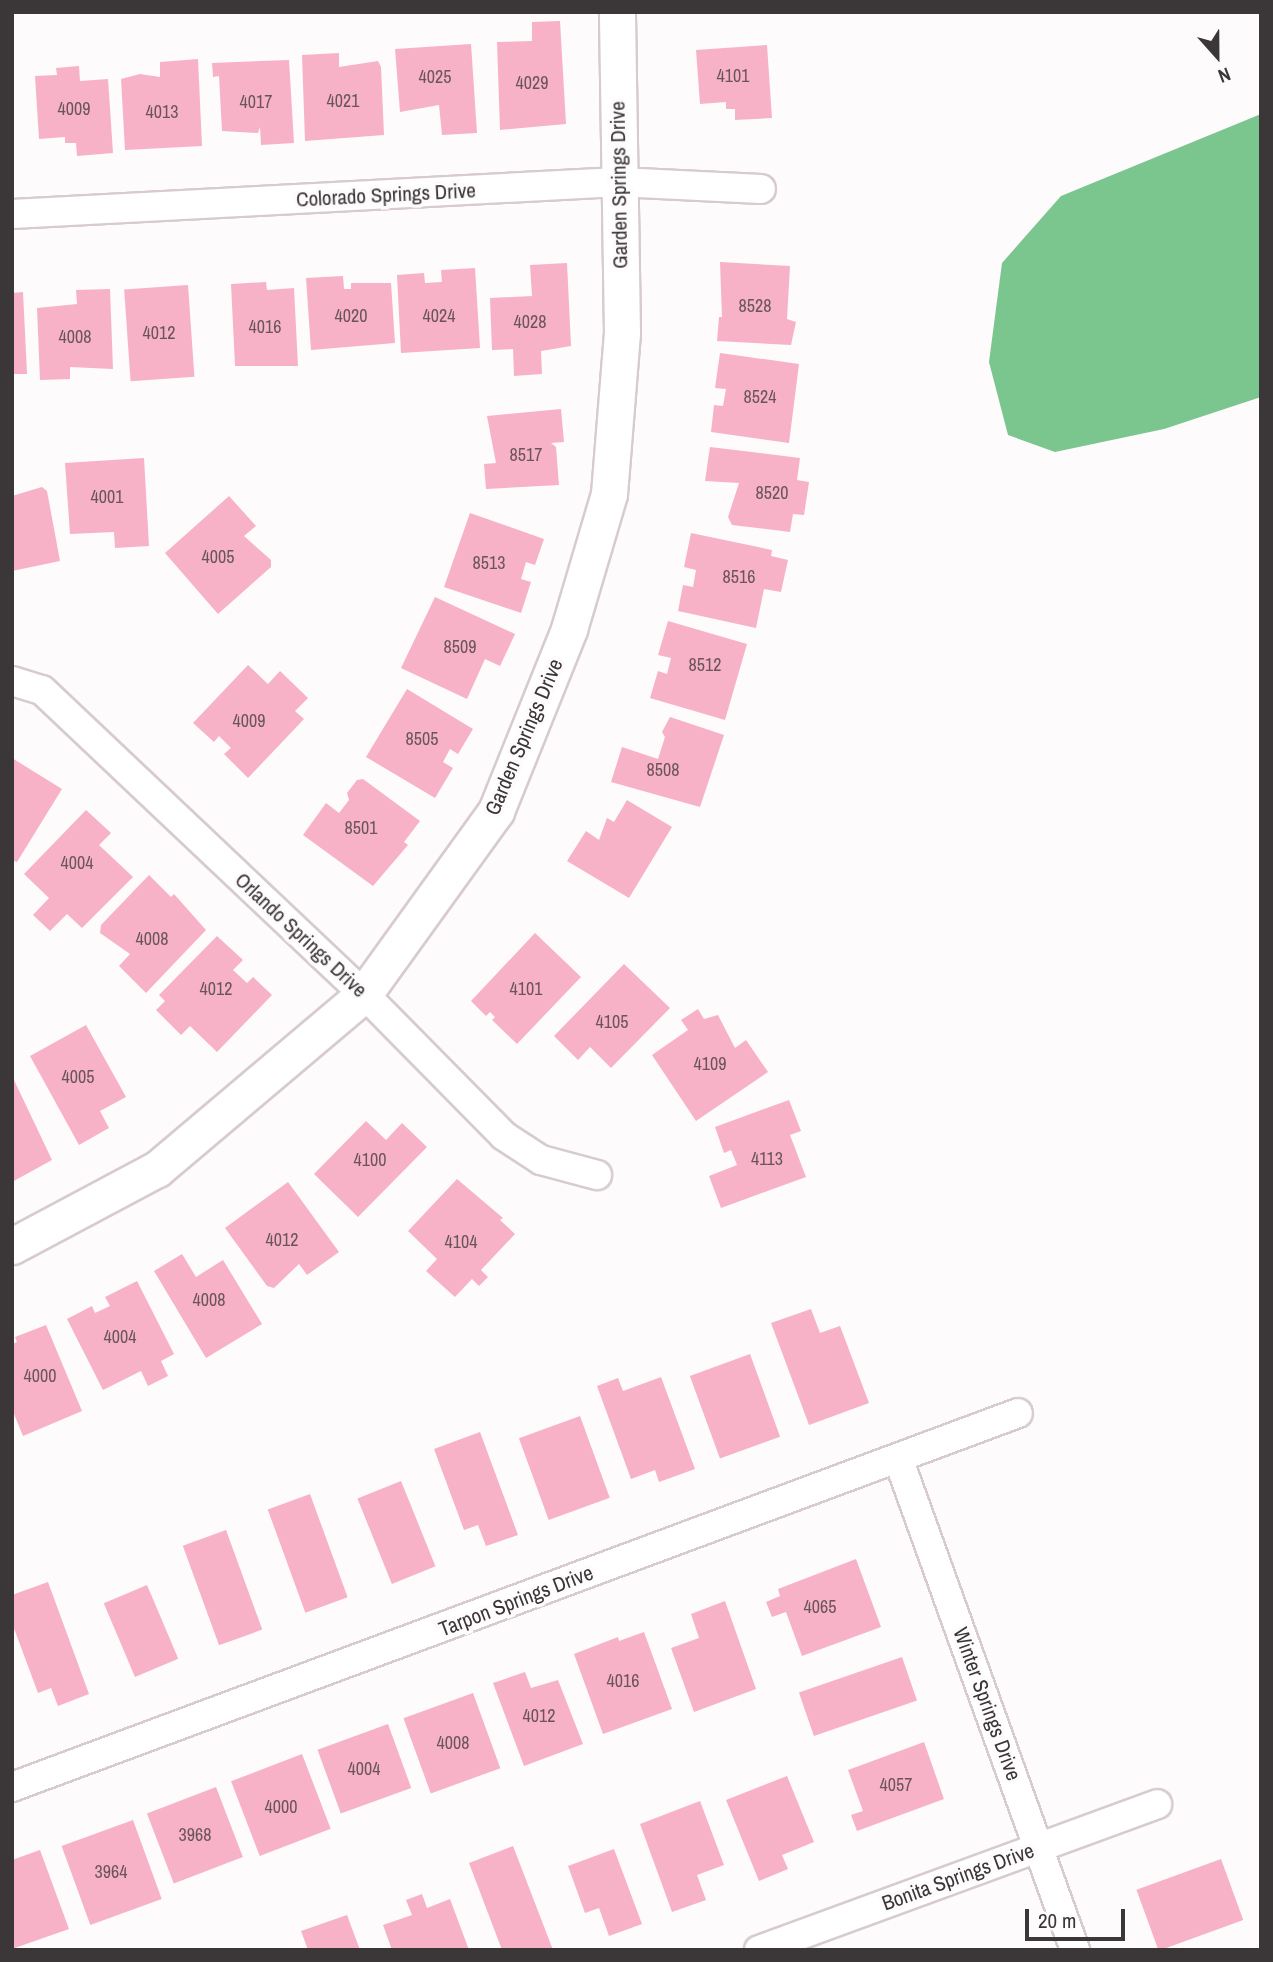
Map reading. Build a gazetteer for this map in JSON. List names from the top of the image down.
{
  "streets": {
    "street": [
      "Garden Springs Drive",
      "Colorado Springs Drive",
      "Orlando Springs Drive",
      "Tarpon Springs Drive",
      "Winter Springs Drive",
      "Bonita Springs Drive"
    ]
  },
  "crossings": [
    ["Garden Springs Drive", "Colorado Springs Drive"],
    ["Garden Springs Drive", "Orlando Springs Drive"],
    ["Tarpon Springs Drive", "Winter Springs Drive"],
    ["Winter Springs Drive", "Bonita Springs Drive"]
  ],
  "house_numbers": [
    "4101",
    "4025",
    "4029",
    "4021",
    "4017",
    "4009",
    "4013",
    "8528",
    "4020",
    "4024",
    "4028",
    "4016",
    "4012",
    "4008",
    "8524",
    "8517",
    "8520",
    "4001",
    "4005",
    "8513",
    "8516",
    "8509",
    "8512",
    "4009",
    "8505",
    "8508",
    "8501",
    "4004",
    "4008",
    "4012",
    "4101",
    "4105",
    "4109",
    "4005",
    "4113",
    "4100",
    "4012",
    "4104",
    "4008",
    "4004",
    "4000",
    "4065",
    "4016",
    "4012",
    "4008",
    "4004",
    "4057",
    "4000",
    "3968",
    "3964"
  ],
  "scale_bar": "20 m",
  "north": "bottom"
}
